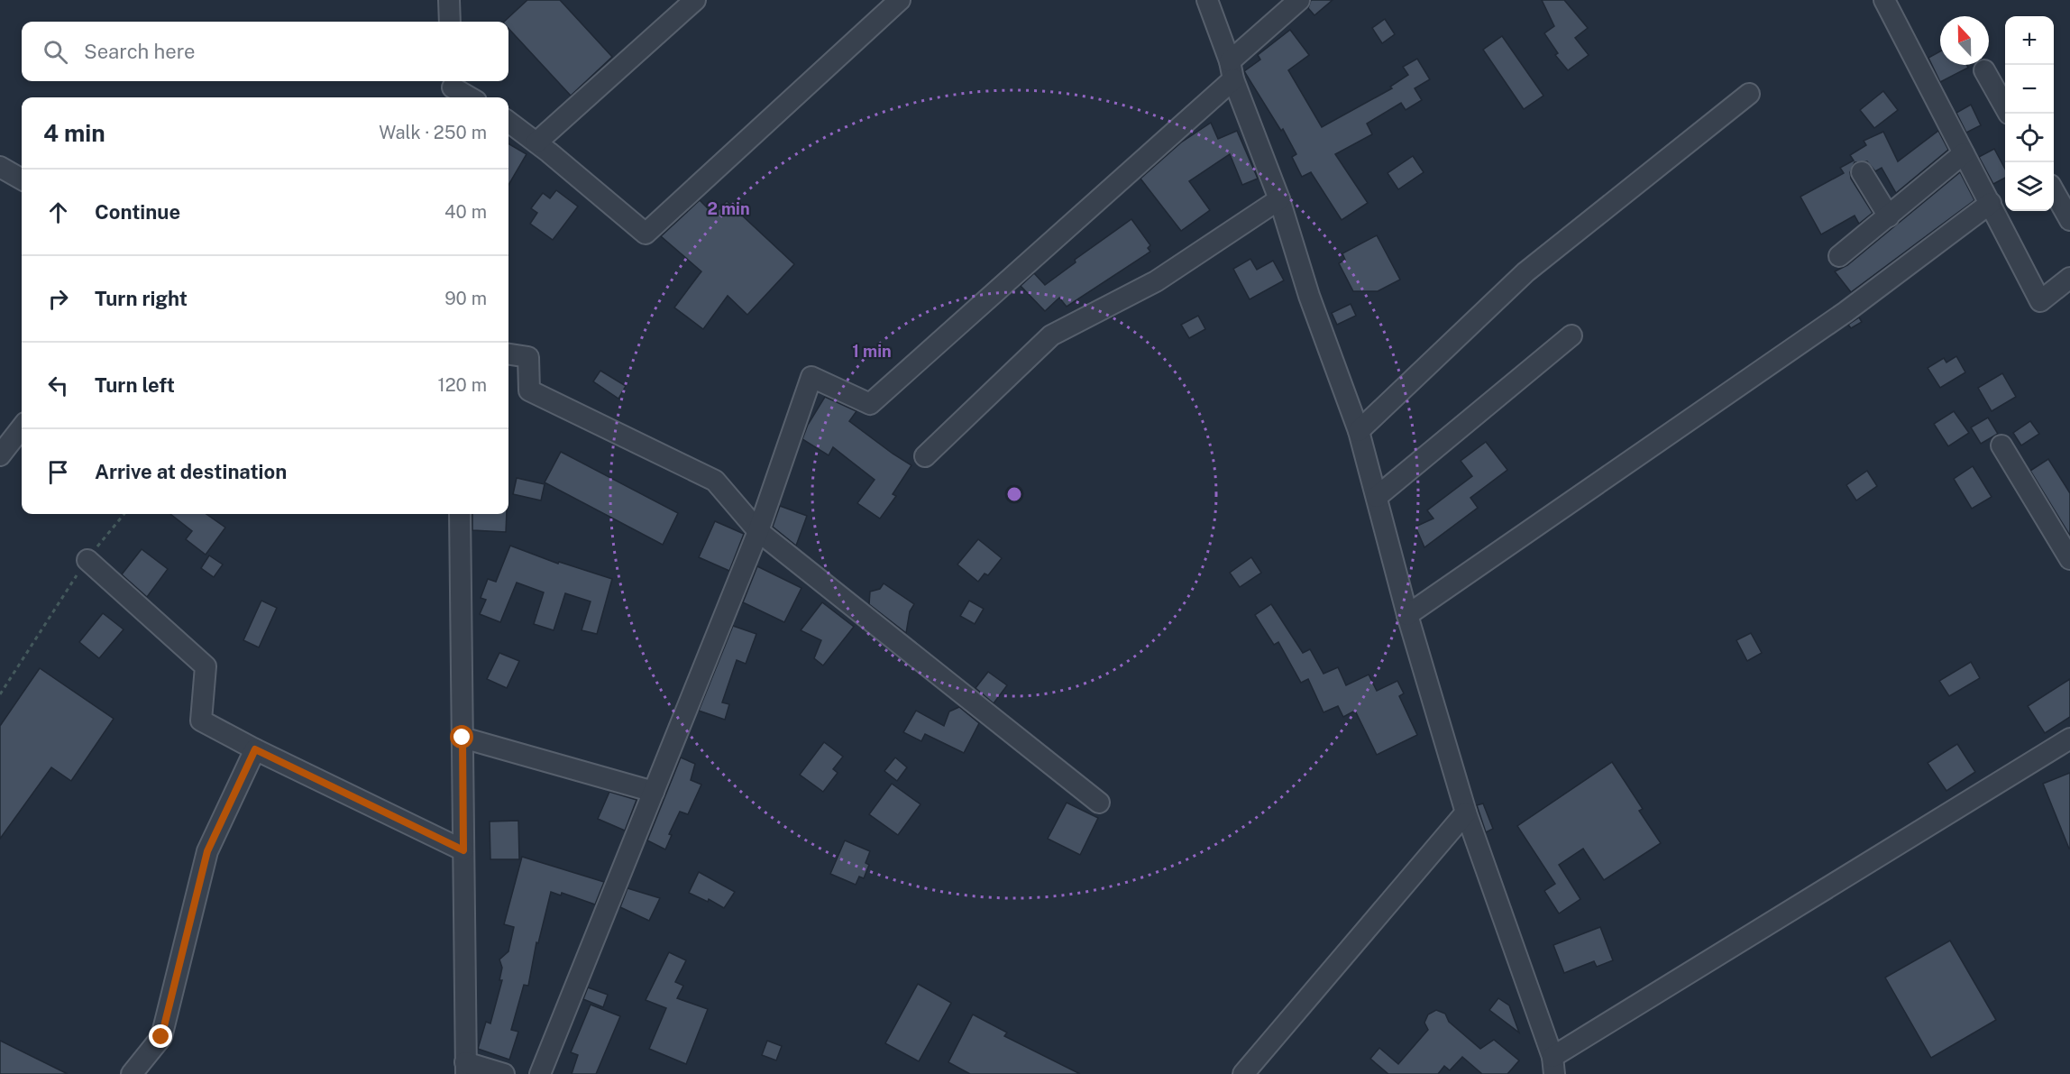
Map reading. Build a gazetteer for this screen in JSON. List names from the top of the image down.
{
  "north": "top",
  "page": {
    "map_buttons": ["+", "−"],
    "search": "Search here",
    "heading": ["4 min", "Walk · 250 m"],
    "list": [
      ["Continue", "40 m"],
      ["Turn right", "90 m"],
      ["Turn left", "120 m"],
      "Arrive at destination"
    ]
  },
  "rings": ["2 min", "1 min"]
}
